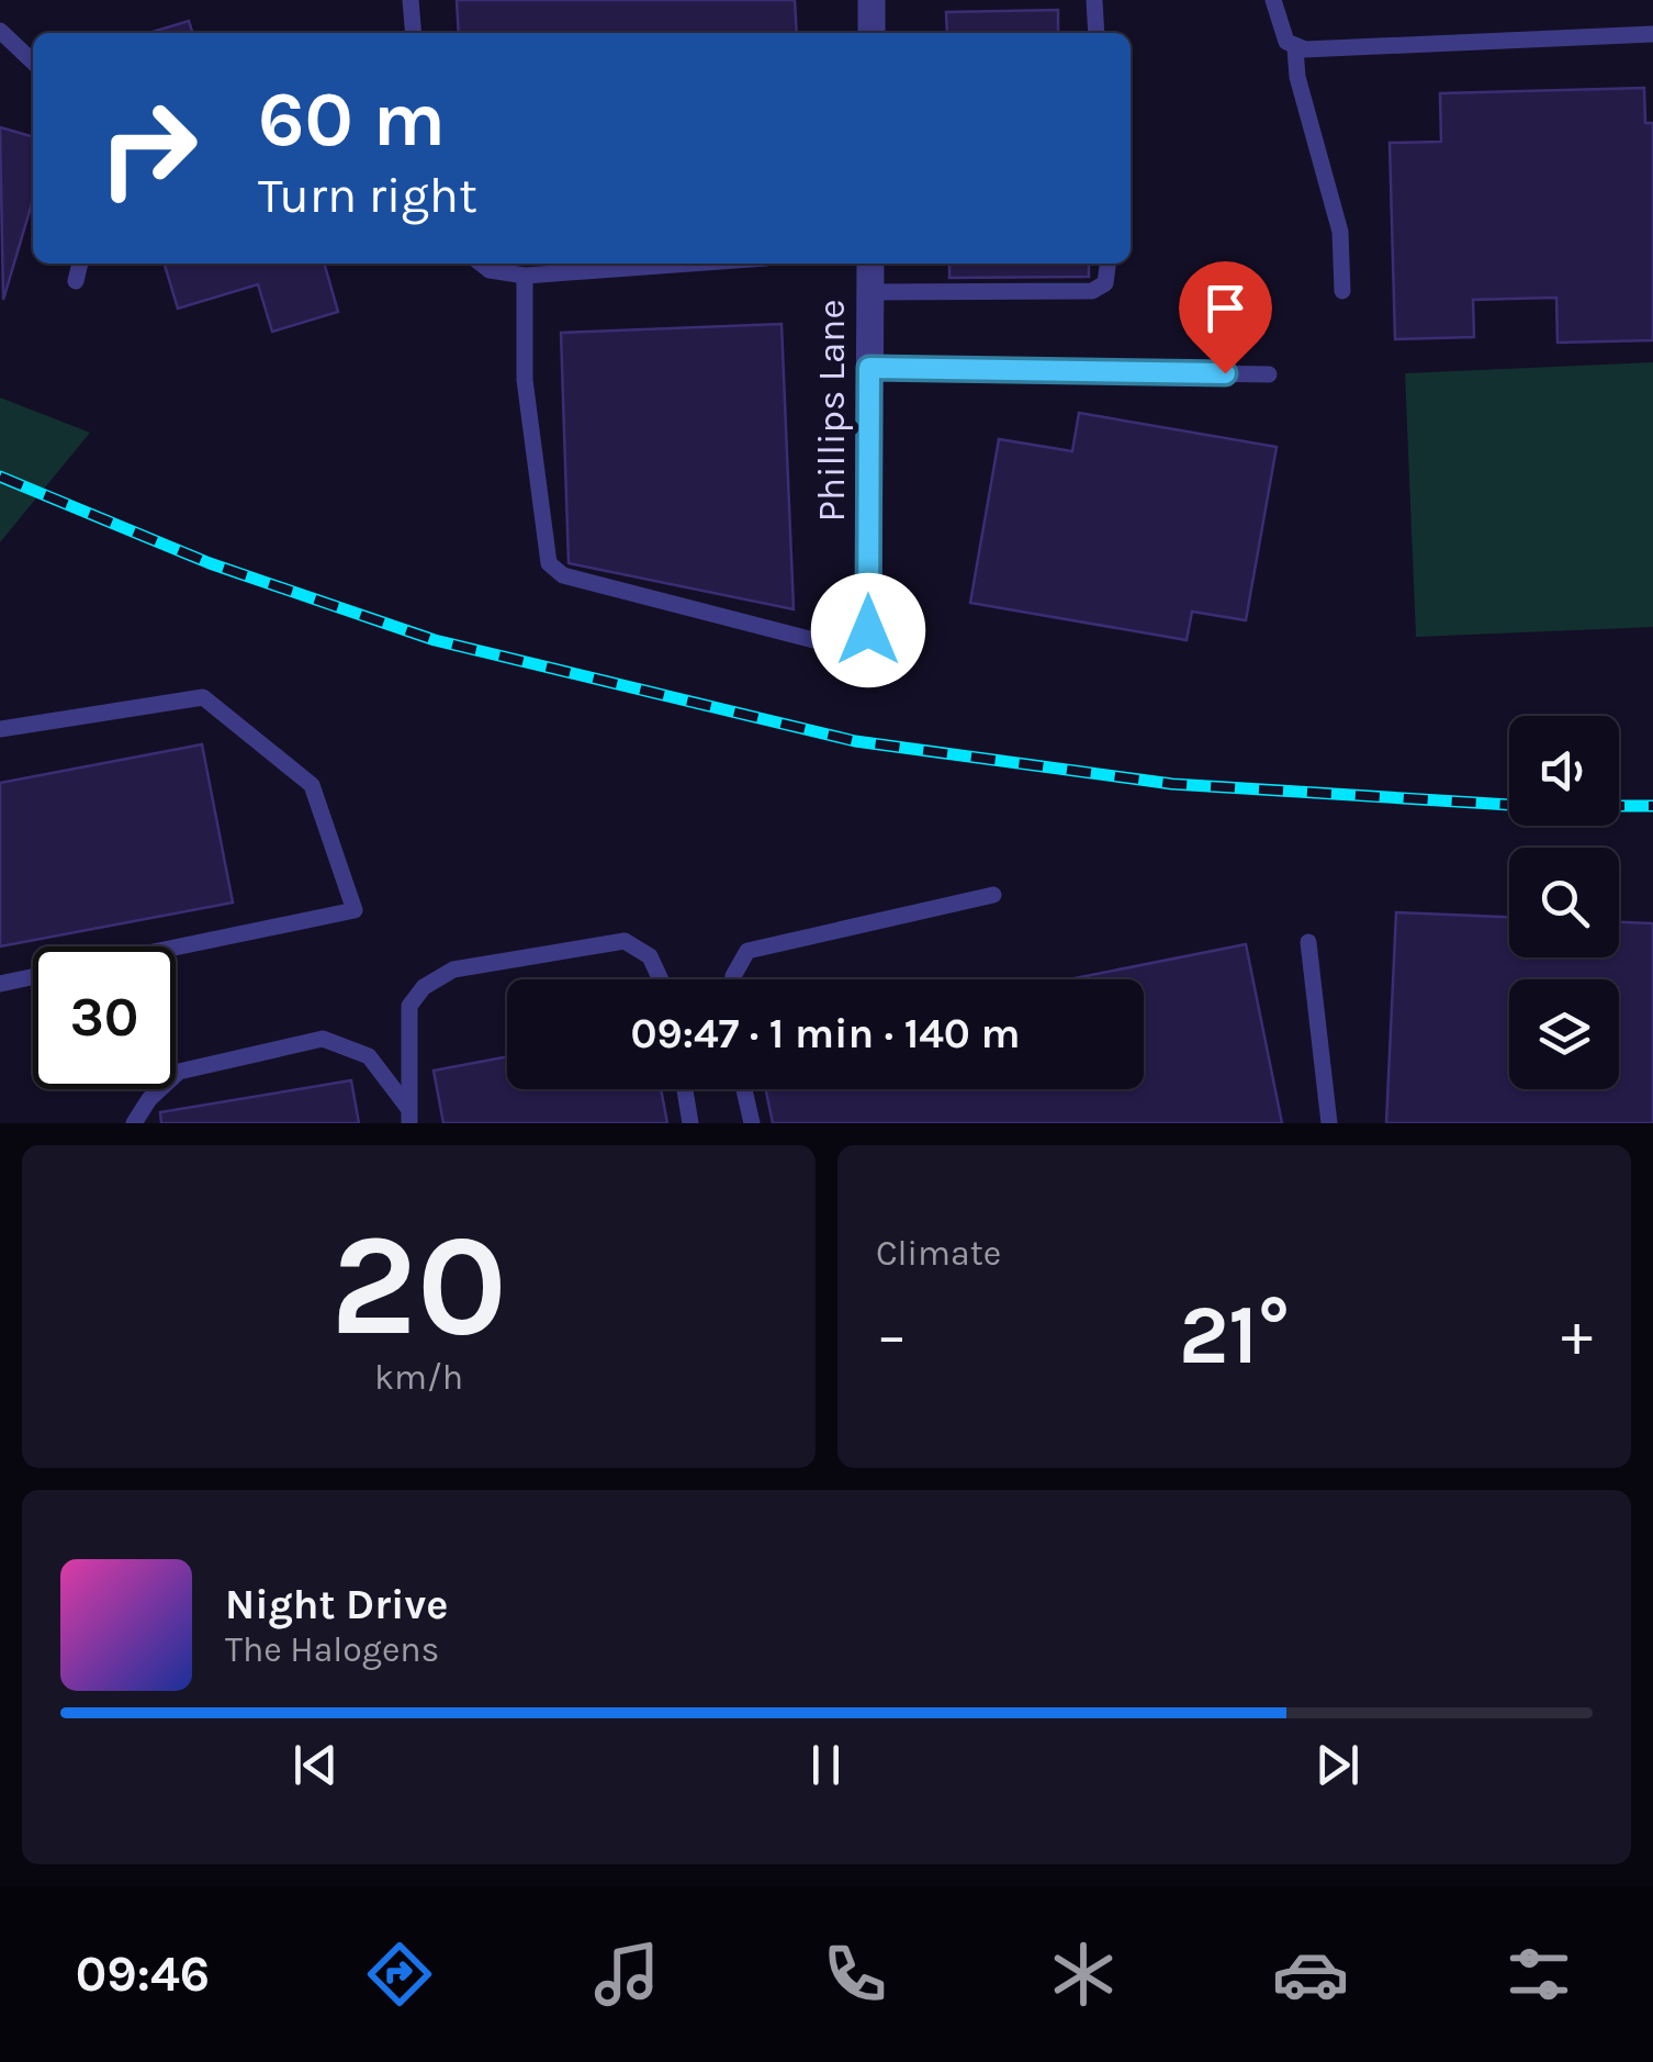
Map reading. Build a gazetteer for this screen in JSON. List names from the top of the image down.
{
  "streets": {
    "street": ["Phillips Lane"]
  },
  "page": {
    "turn": ["60 m", "Turn right"],
    "limit": "30",
    "trip": "09:47 · 1 min · 140 m",
    "tile": [
      ["20", "km/h"],
      "Climate"
    ],
    "heat": ["−", "21°", "+"],
    "song": ["Night Drive", "The Halogens"],
    "tabs": "09:46"
  }
}
